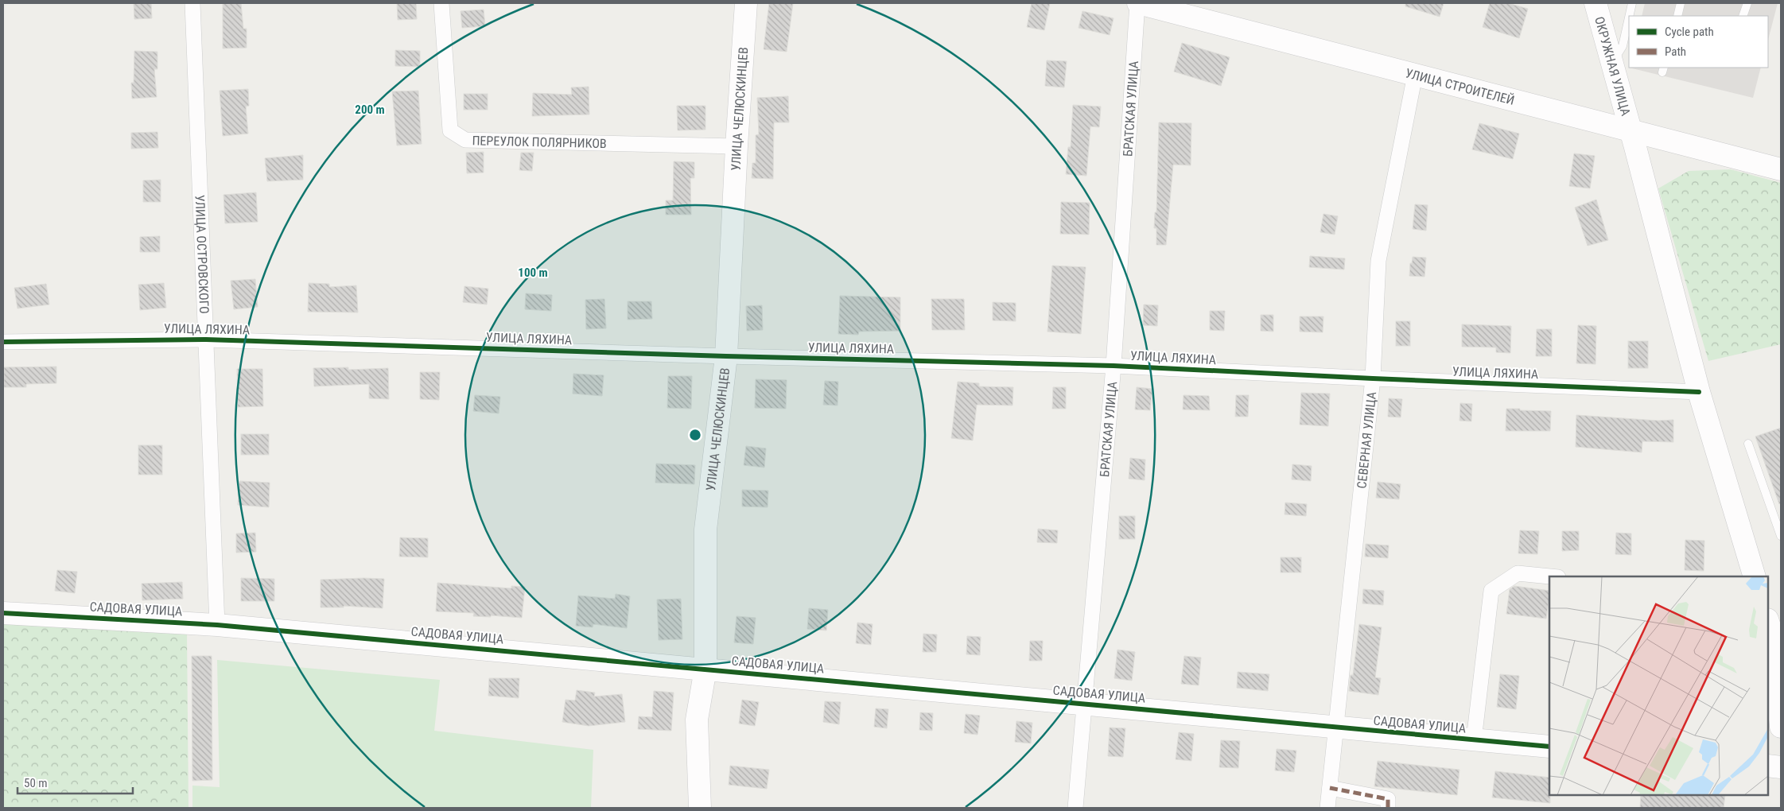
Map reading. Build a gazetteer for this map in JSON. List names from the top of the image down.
{
  "streets": {
    "street": [
      "ОКРУЖНАЯ УЛИЦА",
      "УЛИЦА СТРОИТЕЛЕЙ",
      "УЛИЦА ЧЕЛЮСКИНЦЕВ",
      "БРАТСКАЯ УЛИЦА",
      "ПЕРЕУЛОК ПОЛЯРНИКОВ",
      "УЛИЦА ОСТРОВСКОГО",
      "УЛИЦА ЛЯХИНА",
      "СЕВЕРНАЯ УЛИЦА",
      "САДОВАЯ УЛИЦА"
    ]
  },
  "crossings": [
    ["ОКРУЖНАЯ УЛИЦА", "УЛИЦА СТРОИТЕЛЕЙ"],
    ["ОКРУЖНАЯ УЛИЦА", "УЛИЦА ЛЯХИНА"],
    ["УЛИЦА СТРОИТЕЛЕЙ", "БРАТСКАЯ УЛИЦА"],
    ["УЛИЦА СТРОИТЕЛЕЙ", "СЕВЕРНАЯ УЛИЦА"],
    ["УЛИЦА ЧЕЛЮСКИНЦЕВ", "ПЕРЕУЛОК ПОЛЯРНИКОВ"],
    ["УЛИЦА ЧЕЛЮСКИНЦЕВ", "УЛИЦА ЛЯХИНА"],
    ["УЛИЦА ЧЕЛЮСКИНЦЕВ", "САДОВАЯ УЛИЦА"],
    ["БРАТСКАЯ УЛИЦА", "УЛИЦА ЛЯХИНА"],
    ["БРАТСКАЯ УЛИЦА", "САДОВАЯ УЛИЦА"],
    ["УЛИЦА ОСТРОВСКОГО", "УЛИЦА ЛЯХИНА"],
    ["УЛИЦА ОСТРОВСКОГО", "САДОВАЯ УЛИЦА"],
    ["УЛИЦА ЛЯХИНА", "СЕВЕРНАЯ УЛИЦА"],
    ["СЕВЕРНАЯ УЛИЦА", "САДОВАЯ УЛИЦА"]
  ],
  "legend": ["Cycle path", "Path"],
  "scale_bar": "50 m",
  "rings": ["200 m", "100 m"]
}
